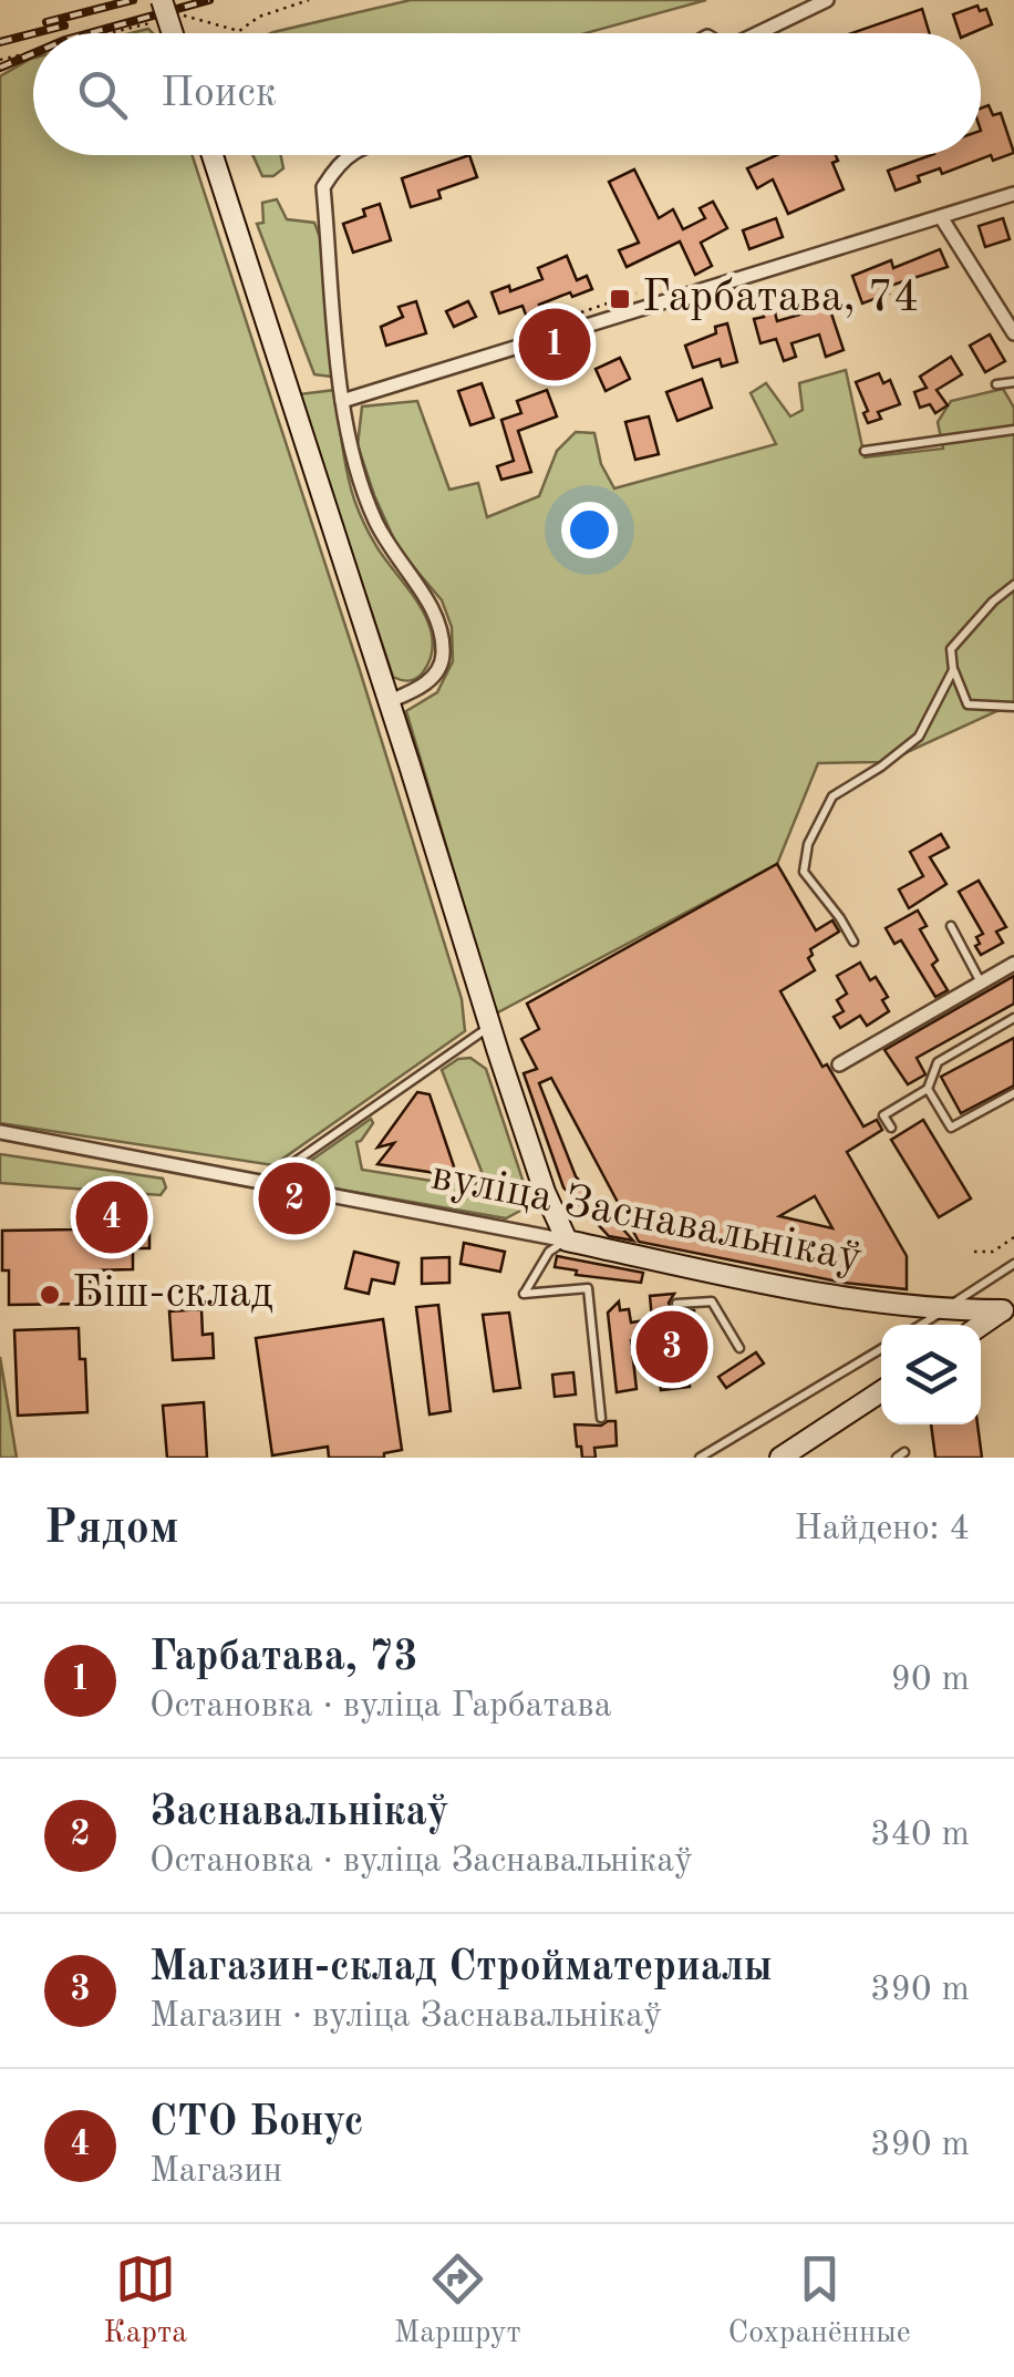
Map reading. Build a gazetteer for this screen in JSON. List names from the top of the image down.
{
  "streets": {
    "main road": ["вуліца Заснавальнікаў"]
  },
  "places": {
    "transit": ["Гарбатава, 74"],
    "other": ["Біш-склад"]
  },
  "page": {
    "search": "Поиск",
    "pins": [
      "1",
      "2",
      "4",
      "3"
    ],
    "heading": ["Рядом", "Найдено: 4"],
    "list": [
      {
        "mark": "1",
        "name": "Гарбатава, 73",
        "note": "Остановка · вуліца Гарбатава",
        "value": "90 m"
      },
      {
        "mark": "2",
        "name": "Заснавальнікаў",
        "note": "Остановка · вуліца Заснавальнікаў",
        "value": "340 m"
      },
      {
        "mark": "3",
        "name": "Магазин-склад Стройматериалы",
        "note": "Магазин · вуліца Заснавальнікаў",
        "value": "390 m"
      },
      {
        "mark": "4",
        "name": "СТО Бонус",
        "note": "Магазин",
        "value": "390 m"
      }
    ],
    "nav": ["Карта", "Маршрут", "Сохранённые"]
  }
}
